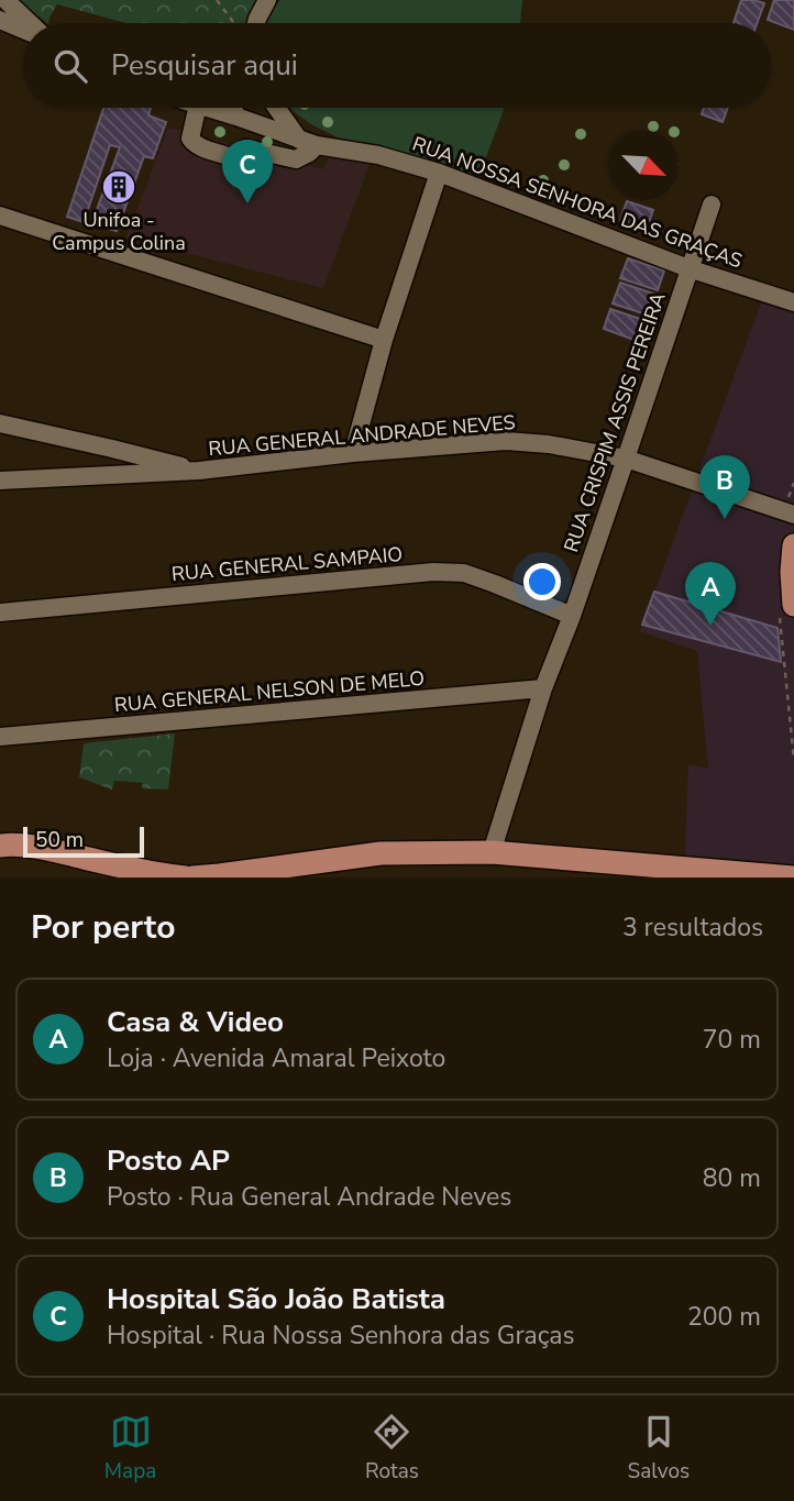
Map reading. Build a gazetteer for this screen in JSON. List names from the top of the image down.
{
  "streets": {
    "street": [
      "RUA NOSSA SENHORA DAS GRAÇAS",
      "RUA CRISPIM ASSIS PEREIRA",
      "RUA GENERAL ANDRADE NEVES",
      "RUA GENERAL SAMPAIO",
      "RUA GENERAL NELSON DE MELO"
    ]
  },
  "crossings": [
    ["RUA NOSSA SENHORA DAS GRAÇAS", "RUA CRISPIM ASSIS PEREIRA"],
    ["RUA CRISPIM ASSIS PEREIRA", "RUA GENERAL ANDRADE NEVES"],
    ["RUA CRISPIM ASSIS PEREIRA", "RUA GENERAL SAMPAIO"],
    ["RUA CRISPIM ASSIS PEREIRA", "RUA GENERAL NELSON DE MELO"]
  ],
  "places": {
    "building": ["Unifoa - Campus Colina"]
  },
  "scale_bar": "50 m",
  "north": "bottom right",
  "page": {
    "search": "Pesquisar aqui",
    "pins": ["C", "B", "A"],
    "scale": "50 m",
    "heading": ["Por perto", "3 resultados"],
    "list": [
      {
        "mark": "A",
        "name": "Casa & Video",
        "note": "Loja · Avenida Amaral Peixoto",
        "value": "70 m"
      },
      {
        "mark": "B",
        "name": "Posto AP",
        "note": "Posto · Rua General Andrade Neves",
        "value": "80 m"
      },
      {
        "mark": "C",
        "name": "Hospital São João Batista",
        "note": "Hospital · Rua Nossa Senhora das Graças",
        "value": "200 m"
      }
    ],
    "nav": ["Mapa", "Rotas", "Salvos"]
  }
}
